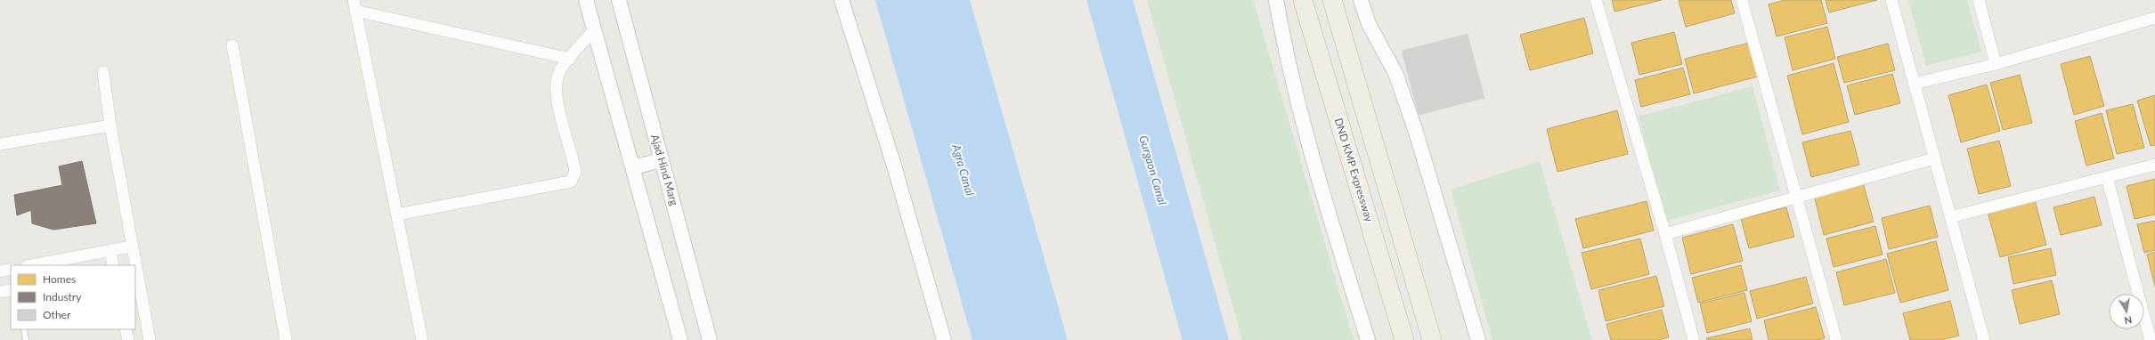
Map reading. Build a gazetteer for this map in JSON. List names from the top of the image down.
{
  "streets": {
    "highway": ["DND KMP Expressway"],
    "street": ["Ajad Hind Marg"]
  },
  "water": ["Agra Canal", "Gurgaon Canal"],
  "legend": ["Homes", "Industry", "Other"],
  "north": "bottom"
}
